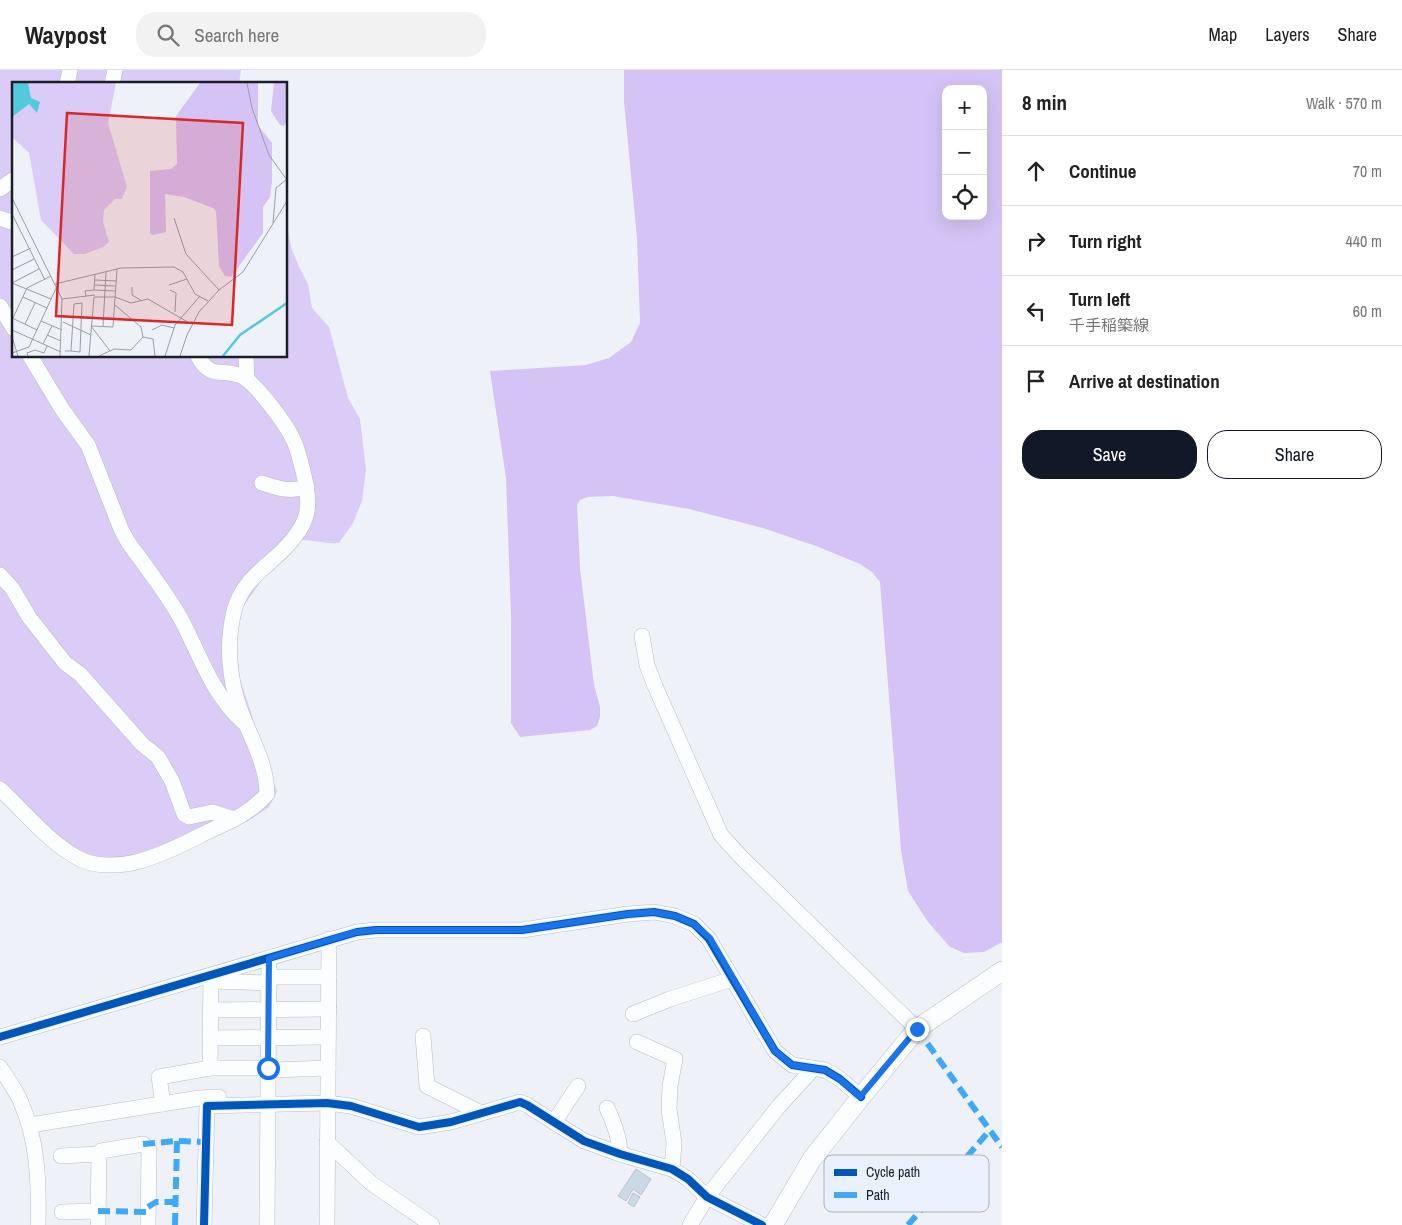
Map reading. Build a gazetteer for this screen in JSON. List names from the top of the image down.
{
  "legend": ["Cycle path", "Path"],
  "page": {
    "header": "Waypost",
    "search": "Search here",
    "nav": ["Map", "Layers", "Share"],
    "heading": ["8 min", "Walk · 570 m"],
    "map_buttons": ["+", "−"],
    "list": [
      ["Continue", "70 m"],
      ["Turn right", "440 m"],
      ["Turn left", "千手稲築線", "60 m"],
      "Arrive at destination"
    ],
    "buttons": ["Save", "Share"]
  }
}
